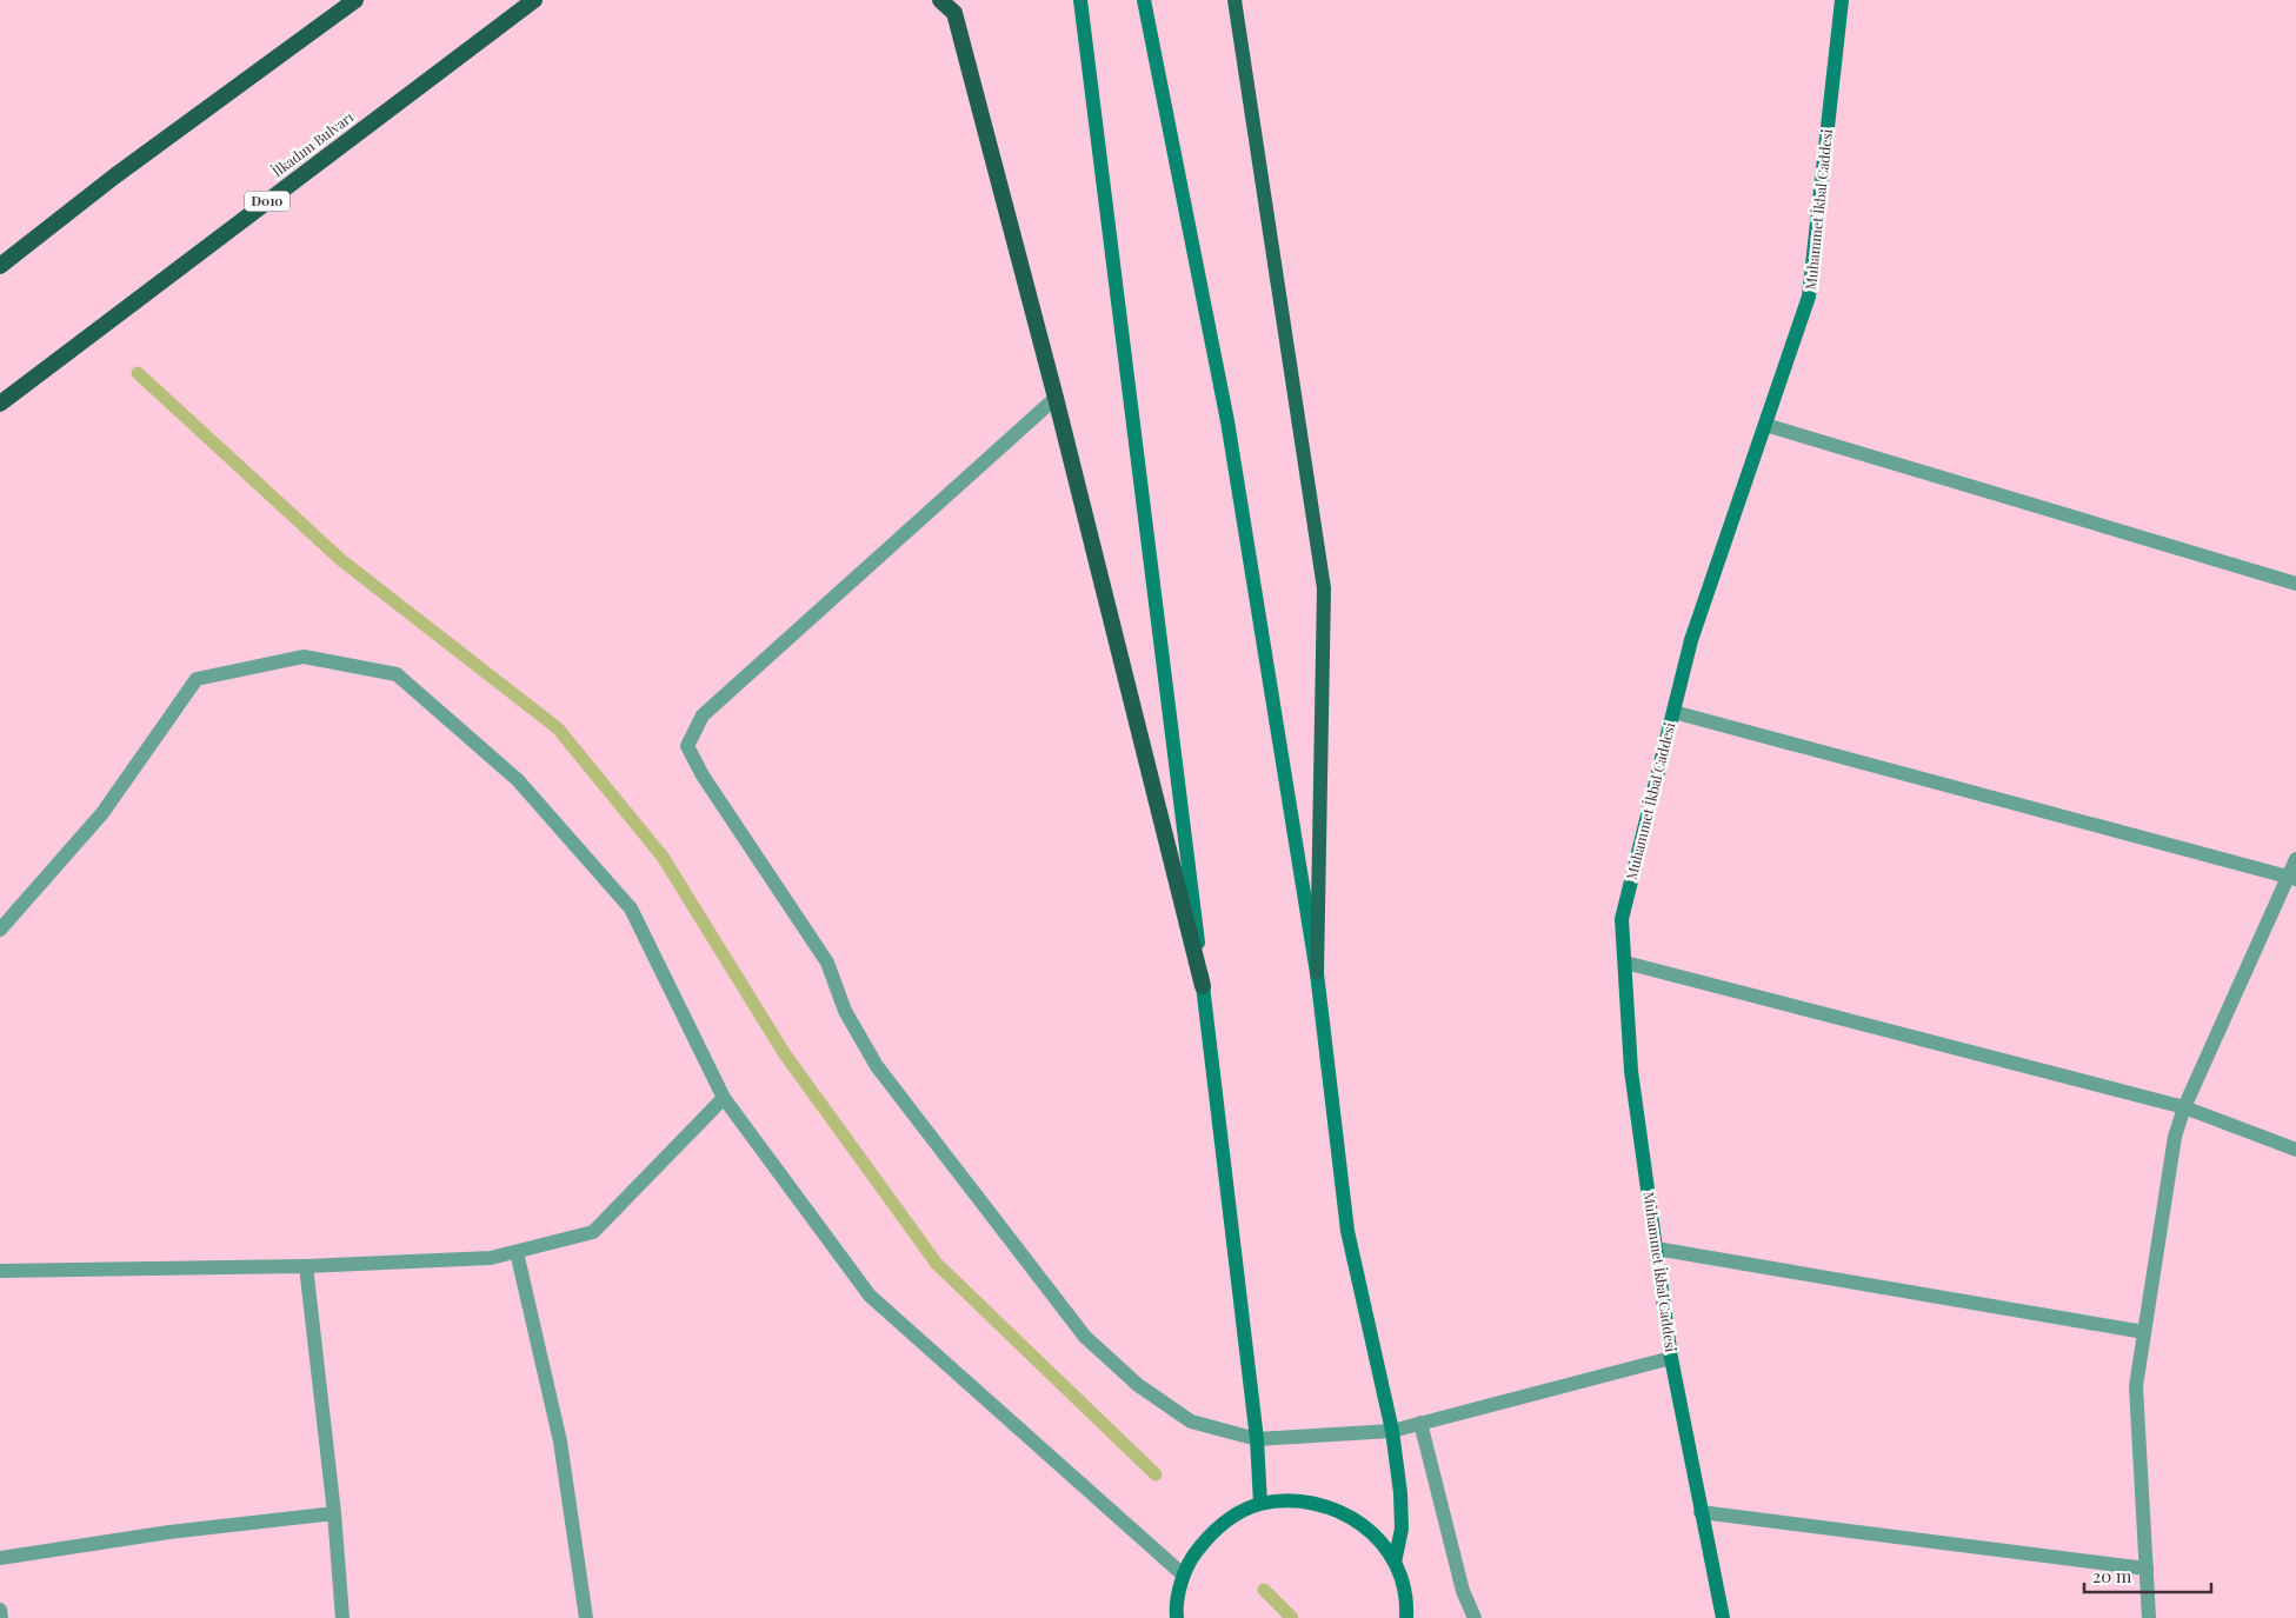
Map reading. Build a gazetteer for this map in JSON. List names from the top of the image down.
{
  "streets": {
    "highway": ["İlkadım Bulvarı", "D010"],
    "main road": ["Muhammet İkbal Caddesi"]
  },
  "scale_bar": "20 m"
}
